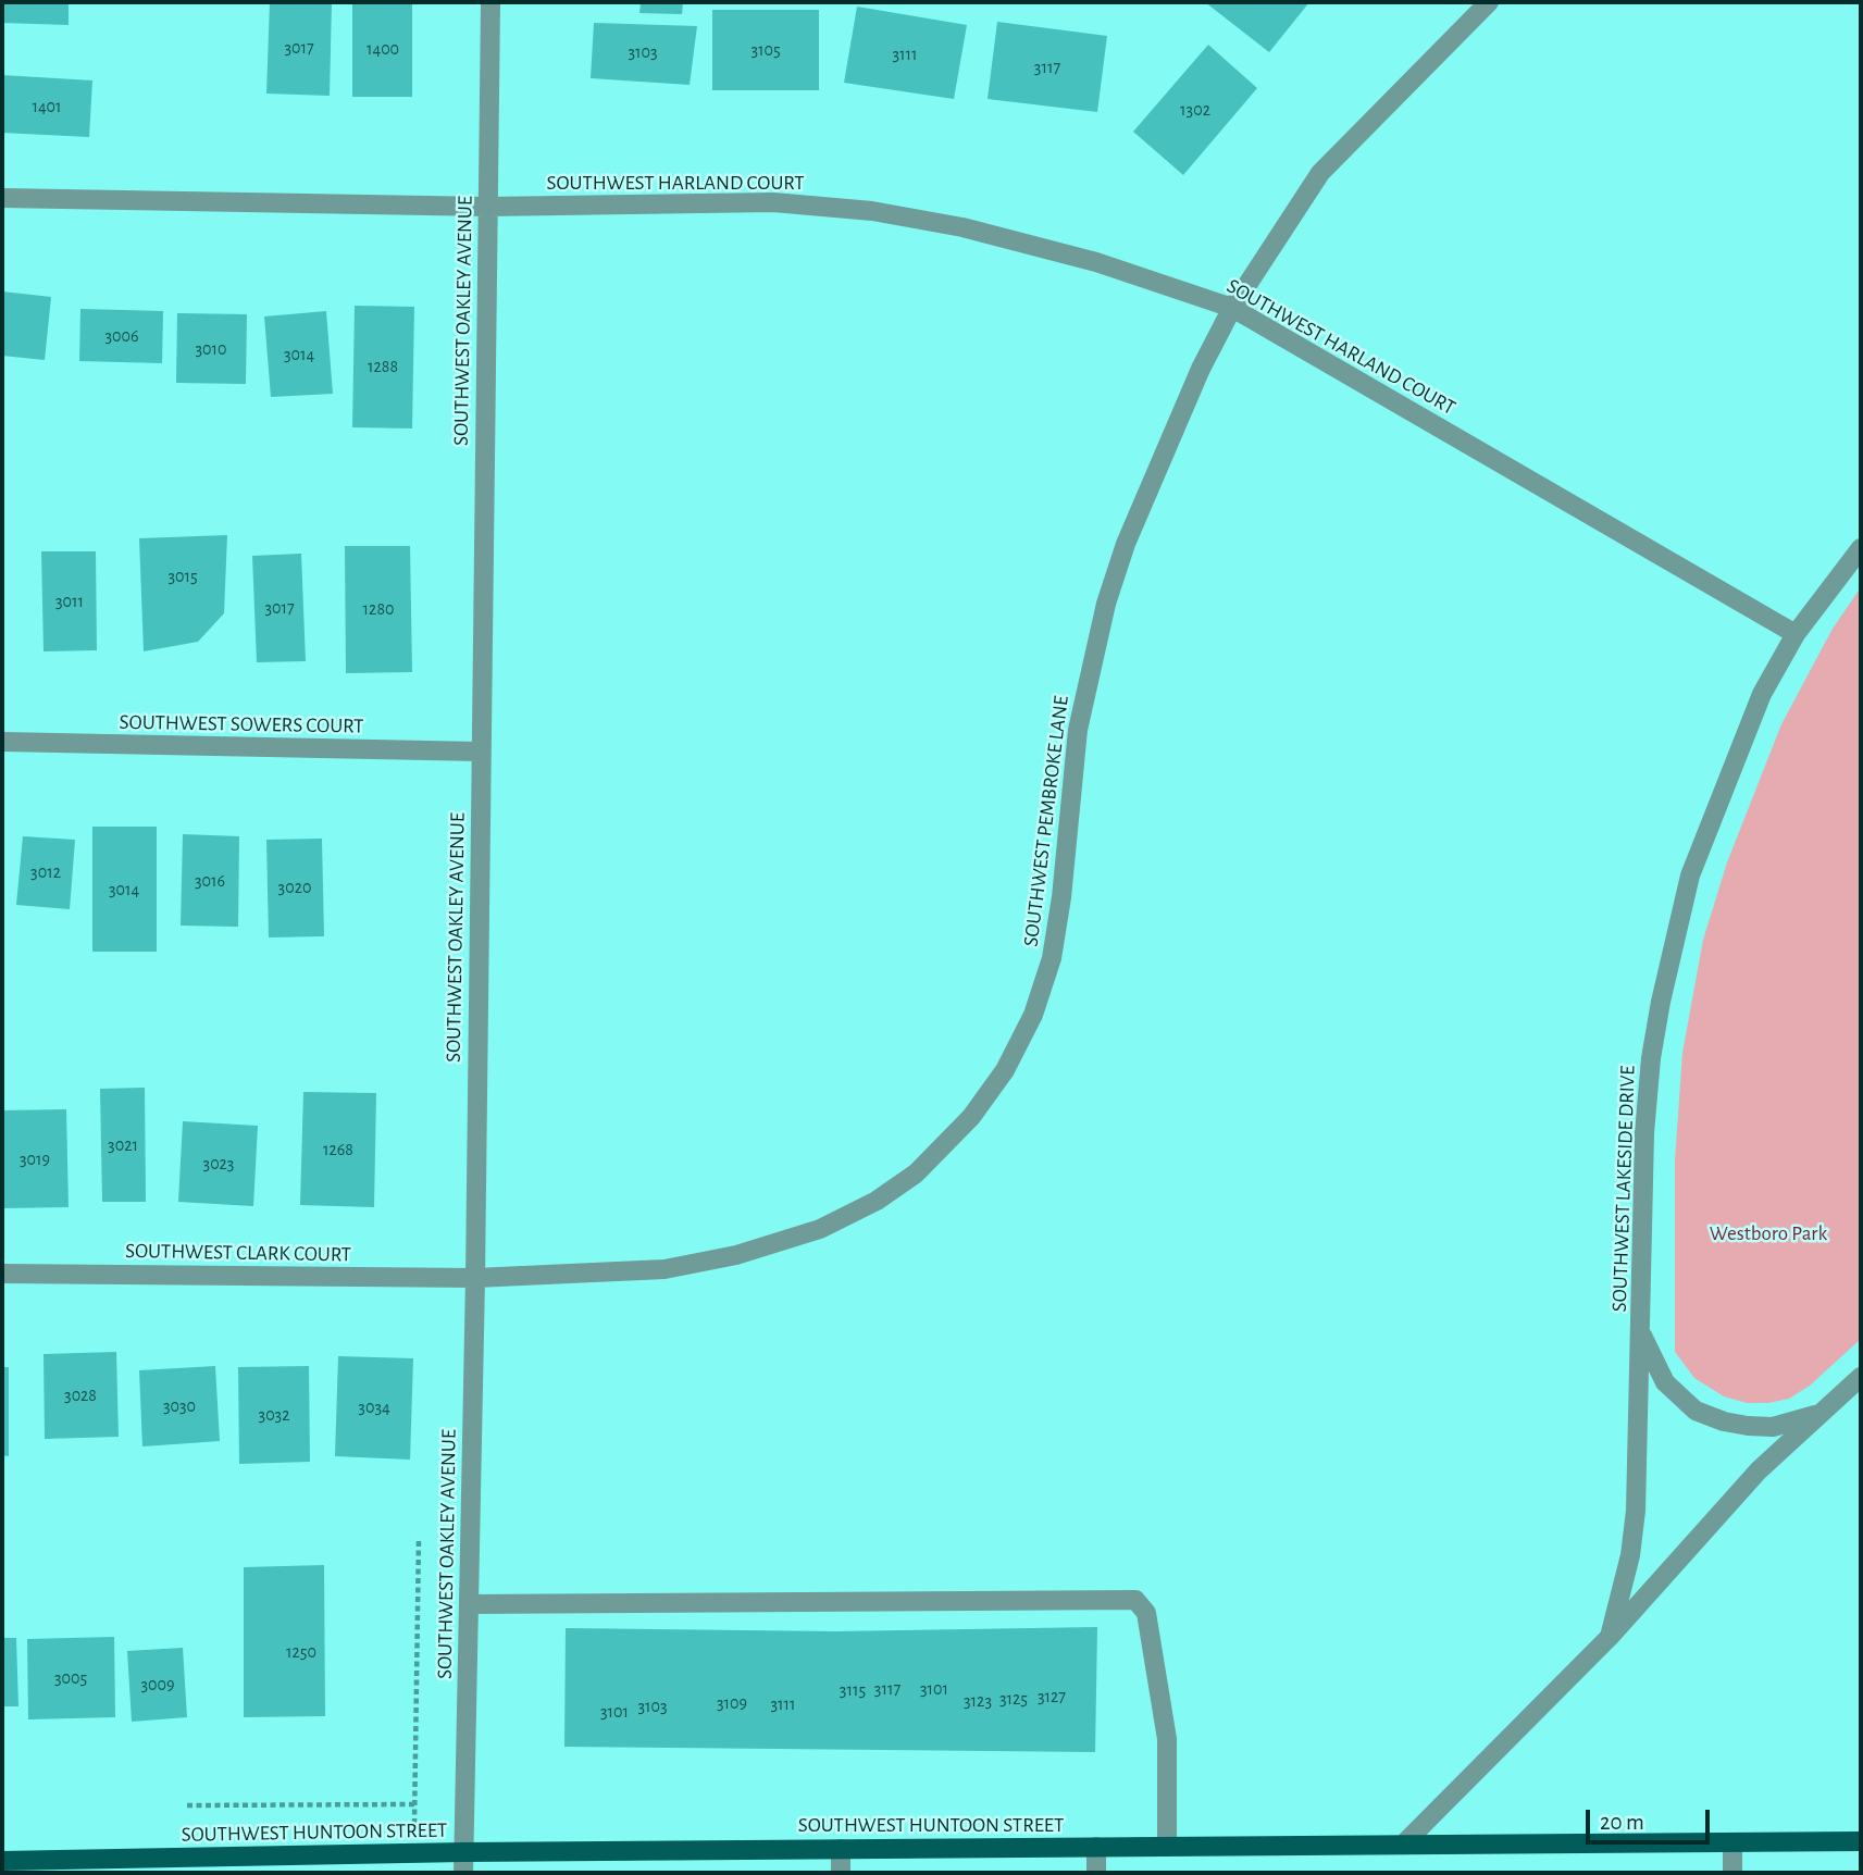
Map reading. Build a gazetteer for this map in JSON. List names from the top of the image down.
{
  "streets": {
    "main road": ["SOUTHWEST HUNTOON STREET"],
    "street": [
      "SOUTHWEST HARLAND COURT",
      "SOUTHWEST OAKLEY AVENUE",
      "SOUTHWEST SOWERS COURT",
      "SOUTHWEST PEMBROKE LANE",
      "SOUTHWEST LAKESIDE DRIVE",
      "SOUTHWEST CLARK COURT"
    ]
  },
  "crossings": [
    ["SOUTHWEST HARLAND COURT", "SOUTHWEST OAKLEY AVENUE"],
    ["SOUTHWEST HARLAND COURT", "SOUTHWEST PEMBROKE LANE"],
    ["SOUTHWEST HARLAND COURT", "SOUTHWEST LAKESIDE DRIVE"],
    ["SOUTHWEST OAKLEY AVENUE", "SOUTHWEST SOWERS COURT"],
    ["SOUTHWEST OAKLEY AVENUE", "SOUTHWEST PEMBROKE LANE"],
    ["SOUTHWEST OAKLEY AVENUE", "SOUTHWEST CLARK COURT"],
    ["SOUTHWEST OAKLEY AVENUE", "SOUTHWEST HUNTOON STREET"],
    ["SOUTHWEST PEMBROKE LANE", "SOUTHWEST CLARK COURT"],
    ["SOUTHWEST LAKESIDE DRIVE", "SOUTHWEST HUNTOON STREET"]
  ],
  "parks": ["Westboro Park"],
  "house_numbers": [
    "3017",
    "1400",
    "3105",
    "3103",
    "3111",
    "3117",
    "1401",
    "1302",
    "3006",
    "3010",
    "3014",
    "1288",
    "3015",
    "3011",
    "3017",
    "1280",
    "3012",
    "3016",
    "3020",
    "3014",
    "3021",
    "1268",
    "3019",
    "3023",
    "3028",
    "3030",
    "3034",
    "3032",
    "1250",
    "3005",
    "3009",
    "3117",
    "3101",
    "3115",
    "3127",
    "3125",
    "3123",
    "3109",
    "3111",
    "3103",
    "3101"
  ],
  "scale_bar": "20 m"
}
